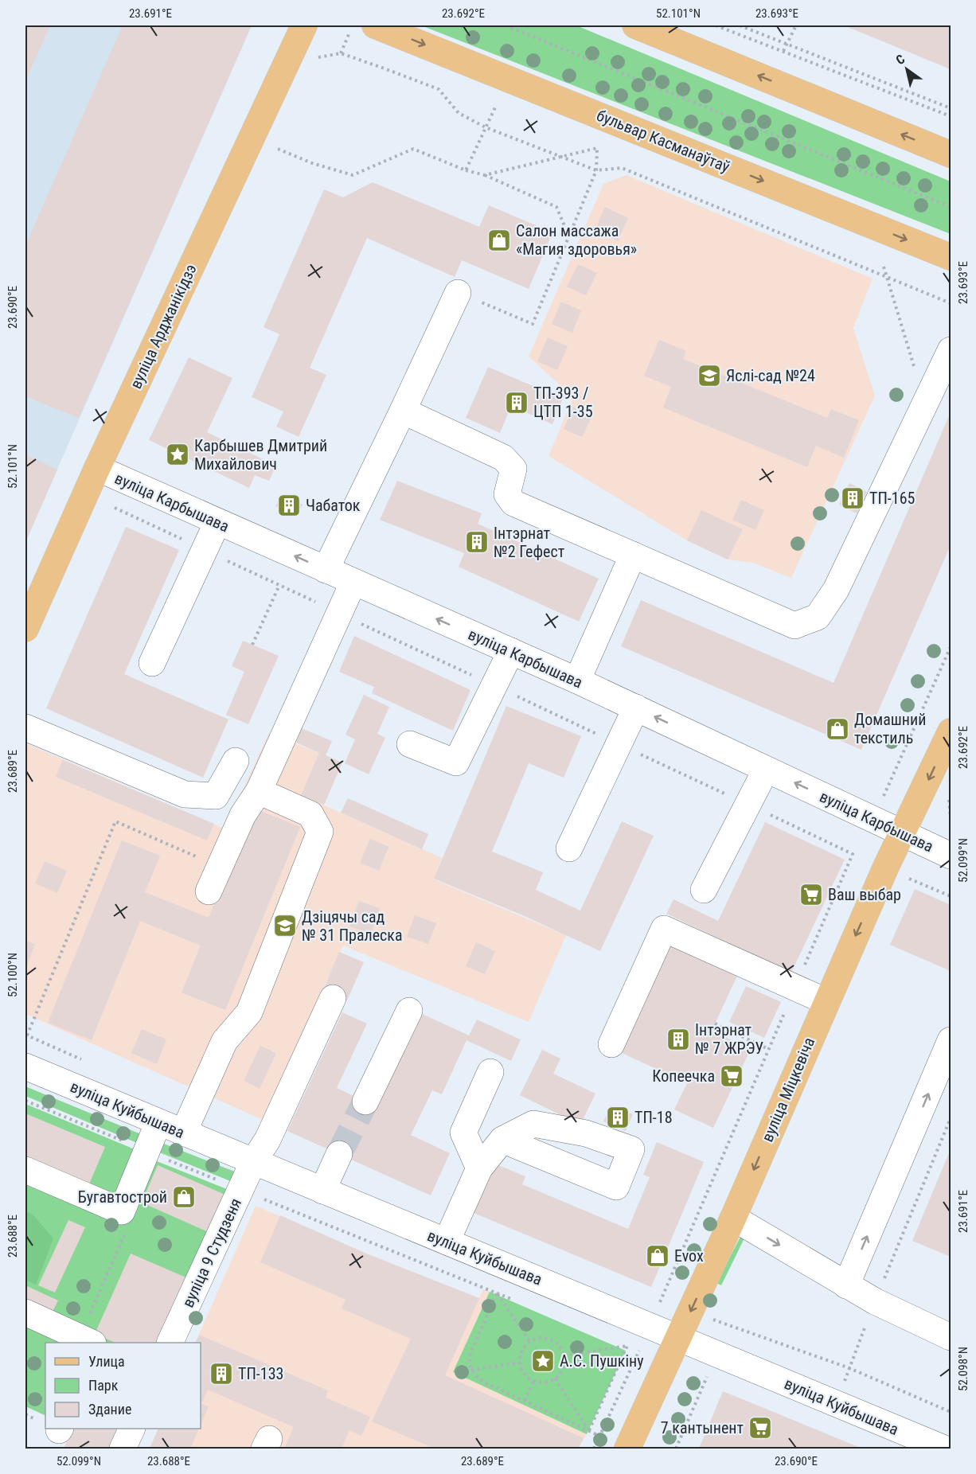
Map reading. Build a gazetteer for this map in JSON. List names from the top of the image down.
{
  "streets": {
    "main road": ["бульвар Касманаўтаў", "вуліца Арджанікідзэ", "вуліца Міцкевіча"],
    "street": ["вуліца Карбышава", "вуліца Куйбышава", "вуліца 9 Студзеня"]
  },
  "crossings": [
    ["вуліца Арджанікідзэ", "вуліца Карбышава"],
    ["вуліца Карбышава", "вуліца Міцкевіча"],
    ["вуліца Міцкевіча", "вуліца Куйбышава"],
    ["вуліца Куйбышава", "вуліца 9 Студзеня"]
  ],
  "one_way": ["вуліца Міцкевіча"],
  "places": {
    "shop": [
      "Салон массажа «Магия здоровья»",
      "Домашний текстиль",
      "Бугавтострой",
      "Evox"
    ],
    "school or university": ["Яслі-сад №24", "Дзіцячы сад № 31 Пралеска"],
    "building": [
      "ТП-393 / ЦТП 1-35",
      "ТП-165",
      "Чабаток",
      "Інтэрнат №2 Гефест",
      "Інтэрнат № 7 ЖРЭУ",
      "ТП-18",
      "ТП-133"
    ],
    "place": ["Карбышев Дмитрий Михайлович", "А.С. Пушкіну"],
    "supermarket": ["Ваш выбар", "Копеечка", "7 кантынент"]
  },
  "legend": ["Улица", "Парк", "Здание"],
  "north": "top left",
  "coordinates": [
    "23.691°E",
    "23.692°E",
    "52.101°N",
    "23.693°E",
    "23.690°E",
    "23.689°E",
    "52.099°N",
    "52.100°N",
    "23.688°E",
    "52.098°N"
  ]
}
